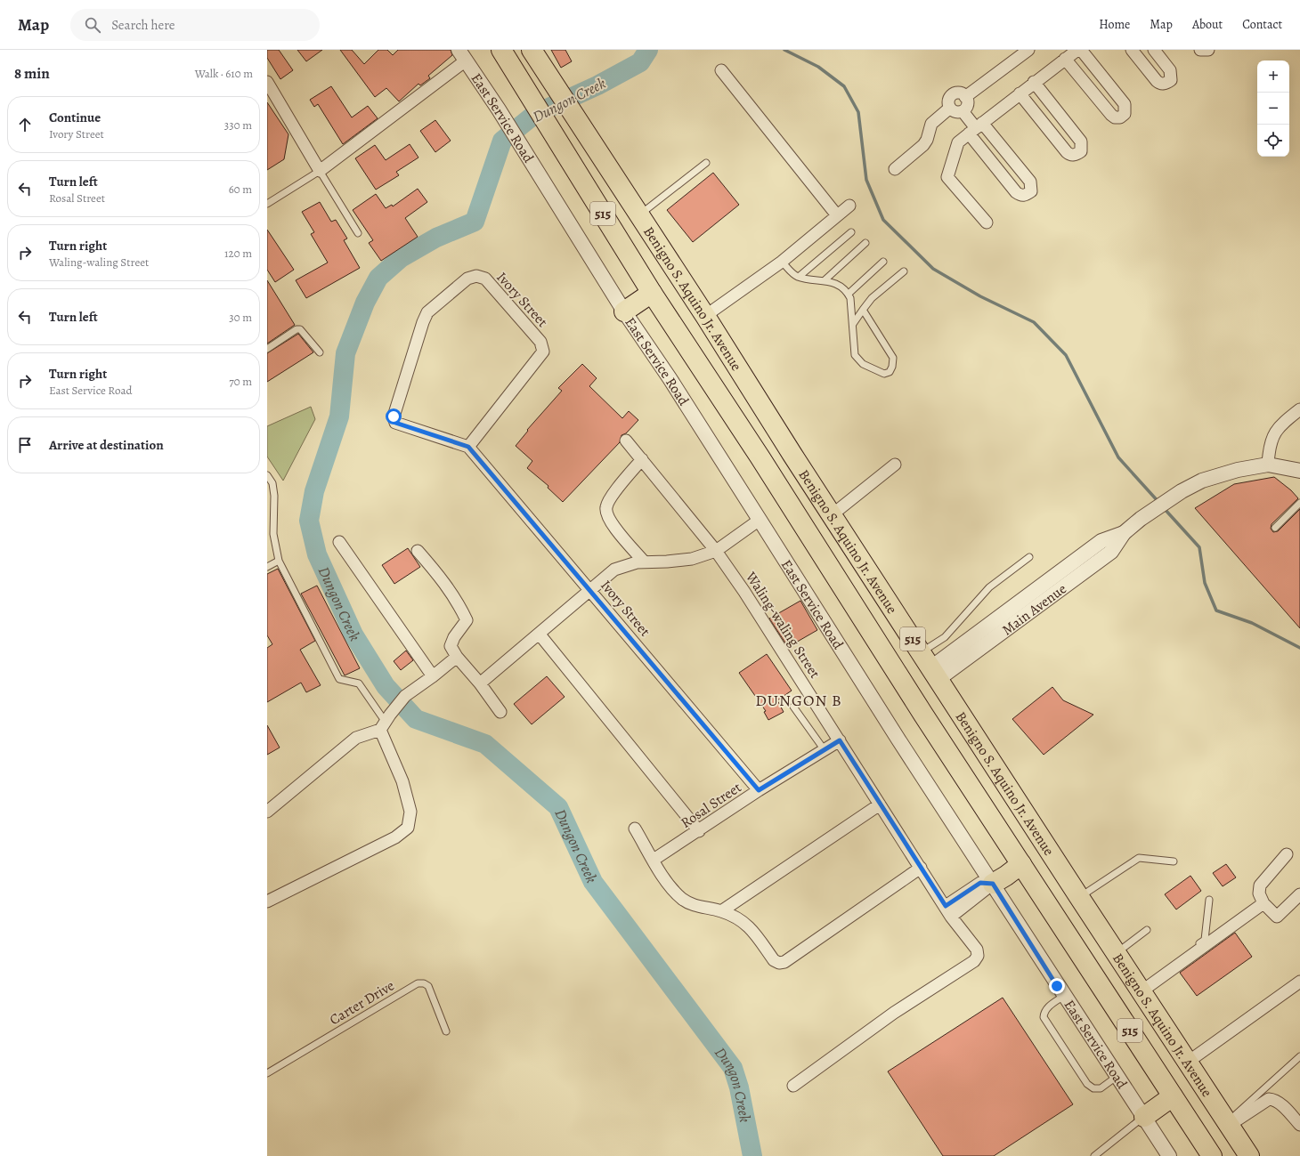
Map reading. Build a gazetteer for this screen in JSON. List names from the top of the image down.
{
  "streets": {
    "highway": ["515", "Benigno S. Aquino Jr. Avenue"],
    "street": [
      "East Service Road",
      "Ivory Street",
      "Main Avenue",
      "Waling-waling Street",
      "Rosal Street"
    ],
    "lane": ["Carter Drive"]
  },
  "crossings": [
    ["Benigno S. Aquino Jr. Avenue", "Main Avenue"],
    ["Ivory Street", "Rosal Street"],
    ["Waling-waling Street", "Rosal Street"]
  ],
  "districts": ["DUNGON B"],
  "water": ["Dungon Creek"],
  "page": {
    "header": "Map",
    "search": "Search here",
    "nav": [
      "Home",
      "Map",
      "About",
      "Contact"
    ],
    "heading": ["8 min", "Walk · 610 m"],
    "map_buttons": ["+", "−"],
    "list": [
      ["Continue", "Ivory Street", "330 m"],
      ["Turn left", "Rosal Street", "60 m"],
      ["Turn right", "Waling-waling Street", "120 m"],
      ["Turn left", "30 m"],
      ["Turn right", "East Service Road", "70 m"],
      "Arrive at destination"
    ]
  }
}
